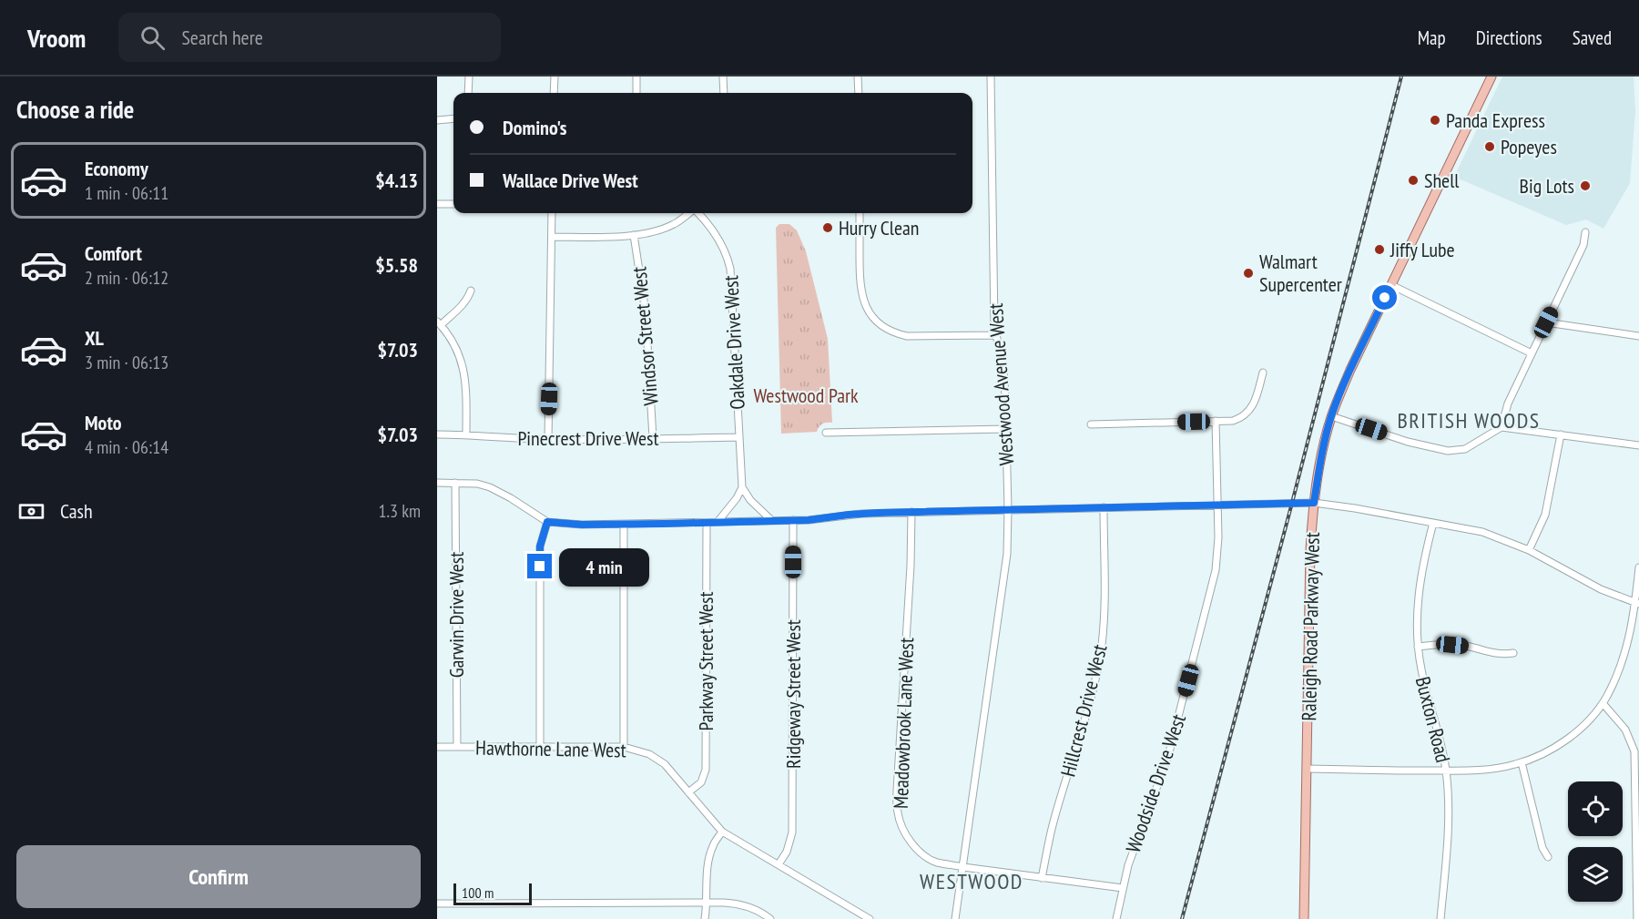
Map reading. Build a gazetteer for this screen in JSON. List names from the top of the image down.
{
  "streets": {
    "main road": ["Raleigh Road Parkway West"],
    "street": [
      "Windsor Street West",
      "Oakdale Drive West",
      "Westwood Avenue West",
      "Pinecrest Drive West",
      "Garwin Drive West",
      "Parkway Street West",
      "Ridgeway Street West",
      "Hillcrest Drive West",
      "Buxton Road",
      "Meadowbrook Lane West",
      "Hawthorne Lane West",
      "Woodside Drive West"
    ]
  },
  "crossings": [
    ["Windsor Street West", "Pinecrest Drive West"],
    ["Oakdale Drive West", "Pinecrest Drive West"],
    ["Westwood Avenue West", "Meadowbrook Lane West"],
    ["Garwin Drive West", "Hawthorne Lane West"],
    ["Parkway Street West", "Hawthorne Lane West"],
    ["Ridgeway Street West", "Hawthorne Lane West"],
    ["Hillcrest Drive West", "Meadowbrook Lane West"],
    ["Meadowbrook Lane West", "Woodside Drive West"]
  ],
  "districts": ["BRITISH WOODS", "WESTWOOD"],
  "parks": ["Westwood Park"],
  "places": [
    "Panda Express",
    "Popeyes",
    "Shell",
    "Big Lots",
    "Hurry Clean",
    "Jiffy Lube",
    "Walmart Supercenter"
  ],
  "scale_bar": "100 m",
  "page": {
    "header": "Vroom",
    "search": "Search here",
    "nav": ["Map", "Directions", "Saved"],
    "heading": "Choose a ride",
    "banner": ["Domino's", "Wallace Drive West"],
    "list": [
      {
        "name": "Economy",
        "note": "1 min · 06:11",
        "value": "$4.13"
      },
      {
        "name": "Comfort",
        "note": "2 min · 06:12",
        "value": "$5.58"
      },
      {
        "name": "XL",
        "note": "3 min · 06:13",
        "value": "$7.03"
      },
      {
        "name": "Moto",
        "note": "4 min · 06:14",
        "value": "$7.03"
      }
    ],
    "pay": ["Cash", "1.3 km"],
    "bubble": "4 min",
    "buttons": "Confirm",
    "scale": "100 m"
  }
}
